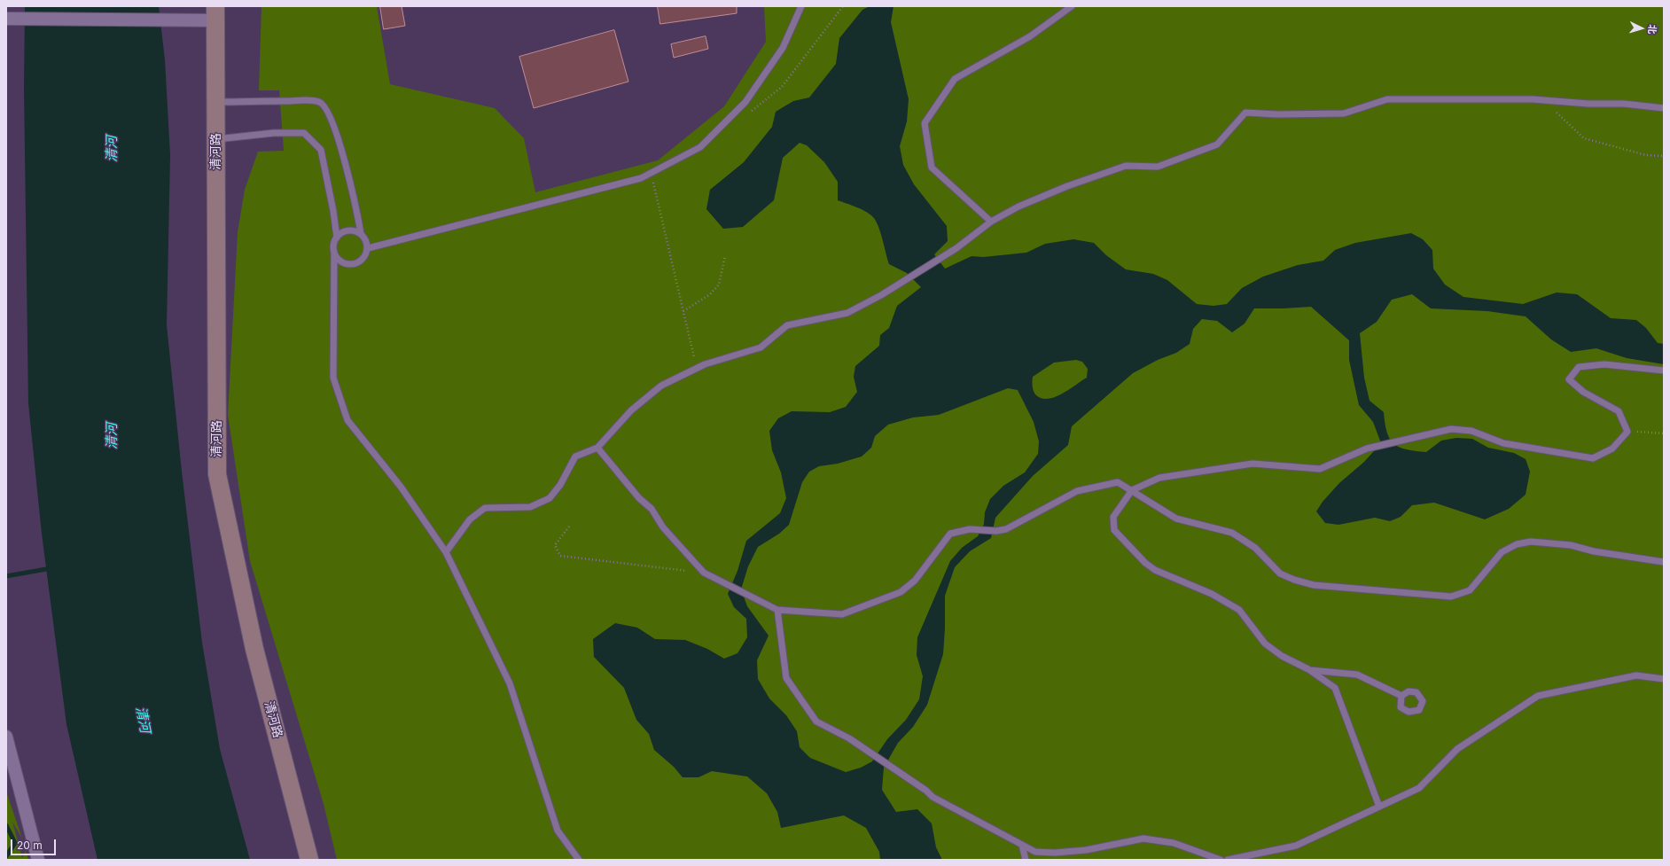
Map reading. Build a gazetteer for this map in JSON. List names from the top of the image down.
{
  "streets": {
    "street": ["清河路"]
  },
  "water": ["清河"],
  "scale_bar": "20 m",
  "north": "right"
}
